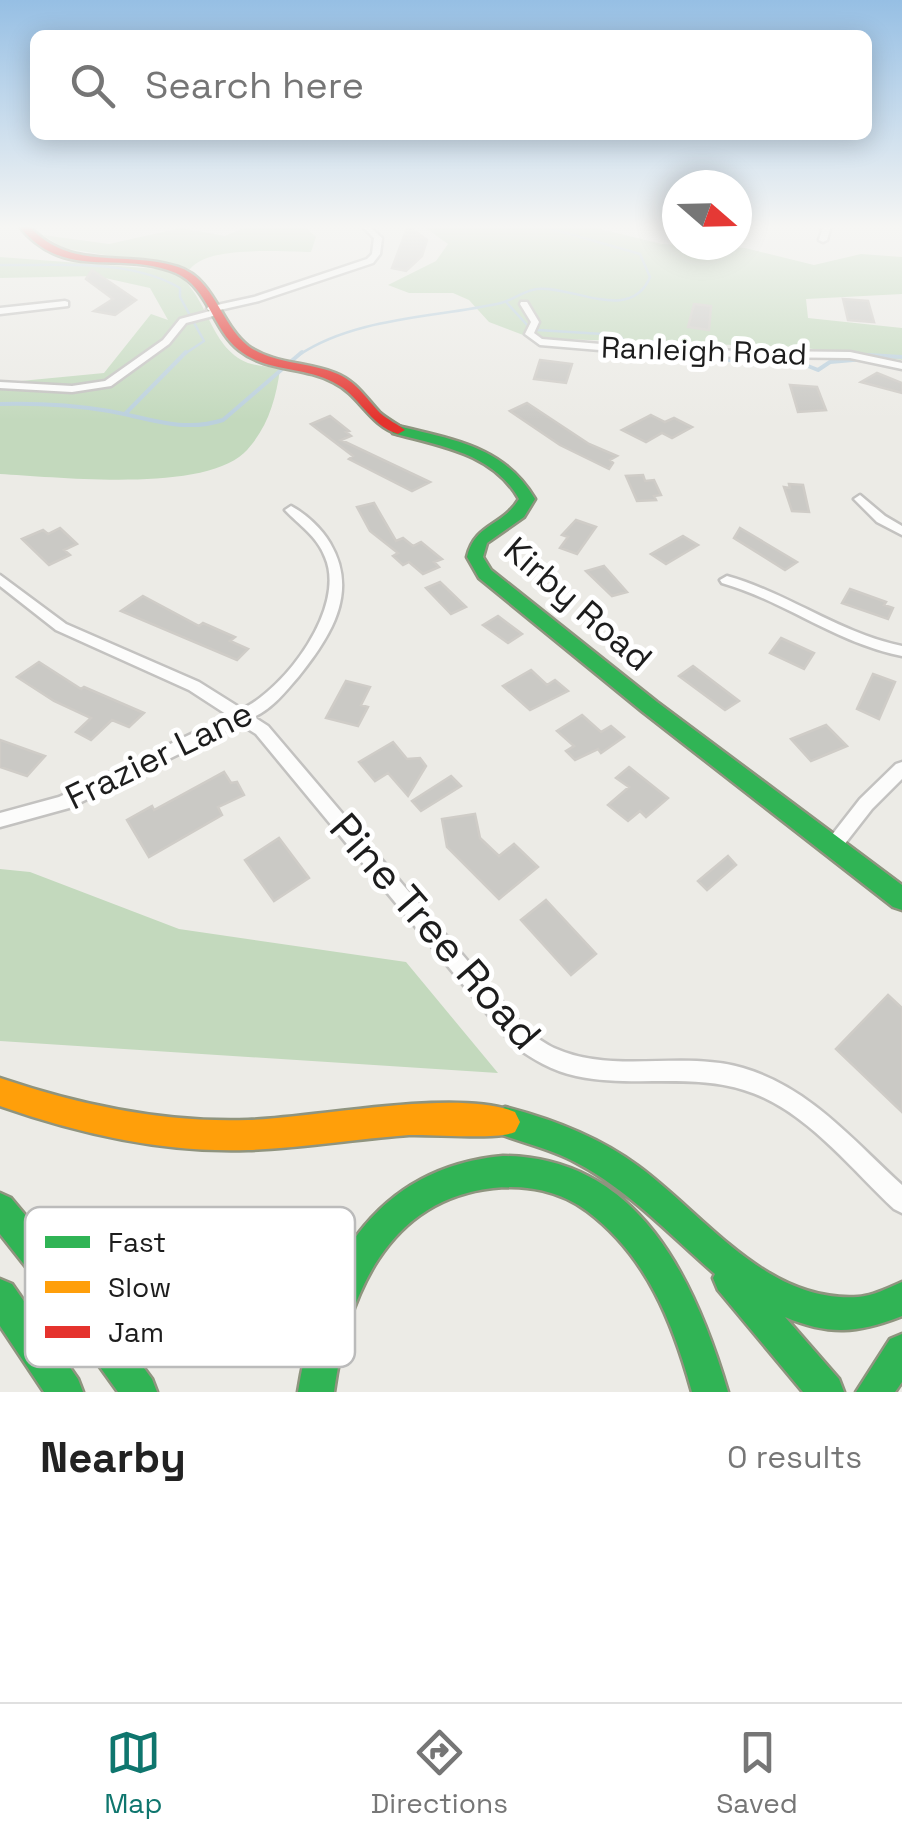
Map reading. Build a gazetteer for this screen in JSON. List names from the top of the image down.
{
  "streets": {
    "main road": ["Kirby Road"],
    "street": ["Ranleigh Road", "Frazier Lane", "Pine Tree Road"]
  },
  "crossings": [
    ["Frazier Lane", "Pine Tree Road"]
  ],
  "legend": ["Fast", "Slow", "Jam"],
  "north": "right",
  "page": {
    "search": "Search here",
    "heading": ["Nearby", "0 results"],
    "nav": ["Map", "Directions", "Saved"]
  }
}
